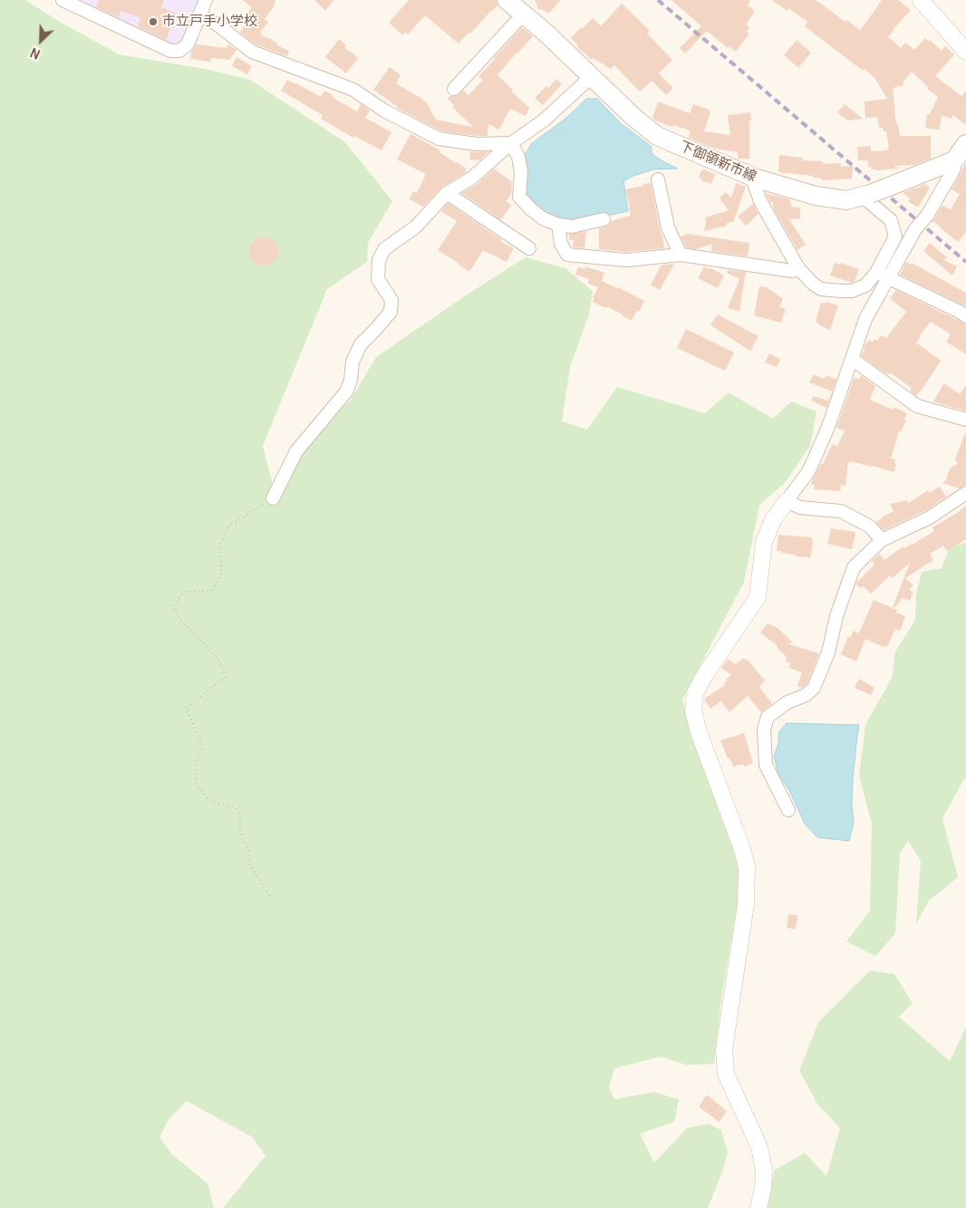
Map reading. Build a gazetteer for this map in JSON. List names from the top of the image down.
{
  "streets": {
    "main road": ["下御領新市線"]
  },
  "places": ["市立戸手小学校"],
  "north": "bottom left"
}
